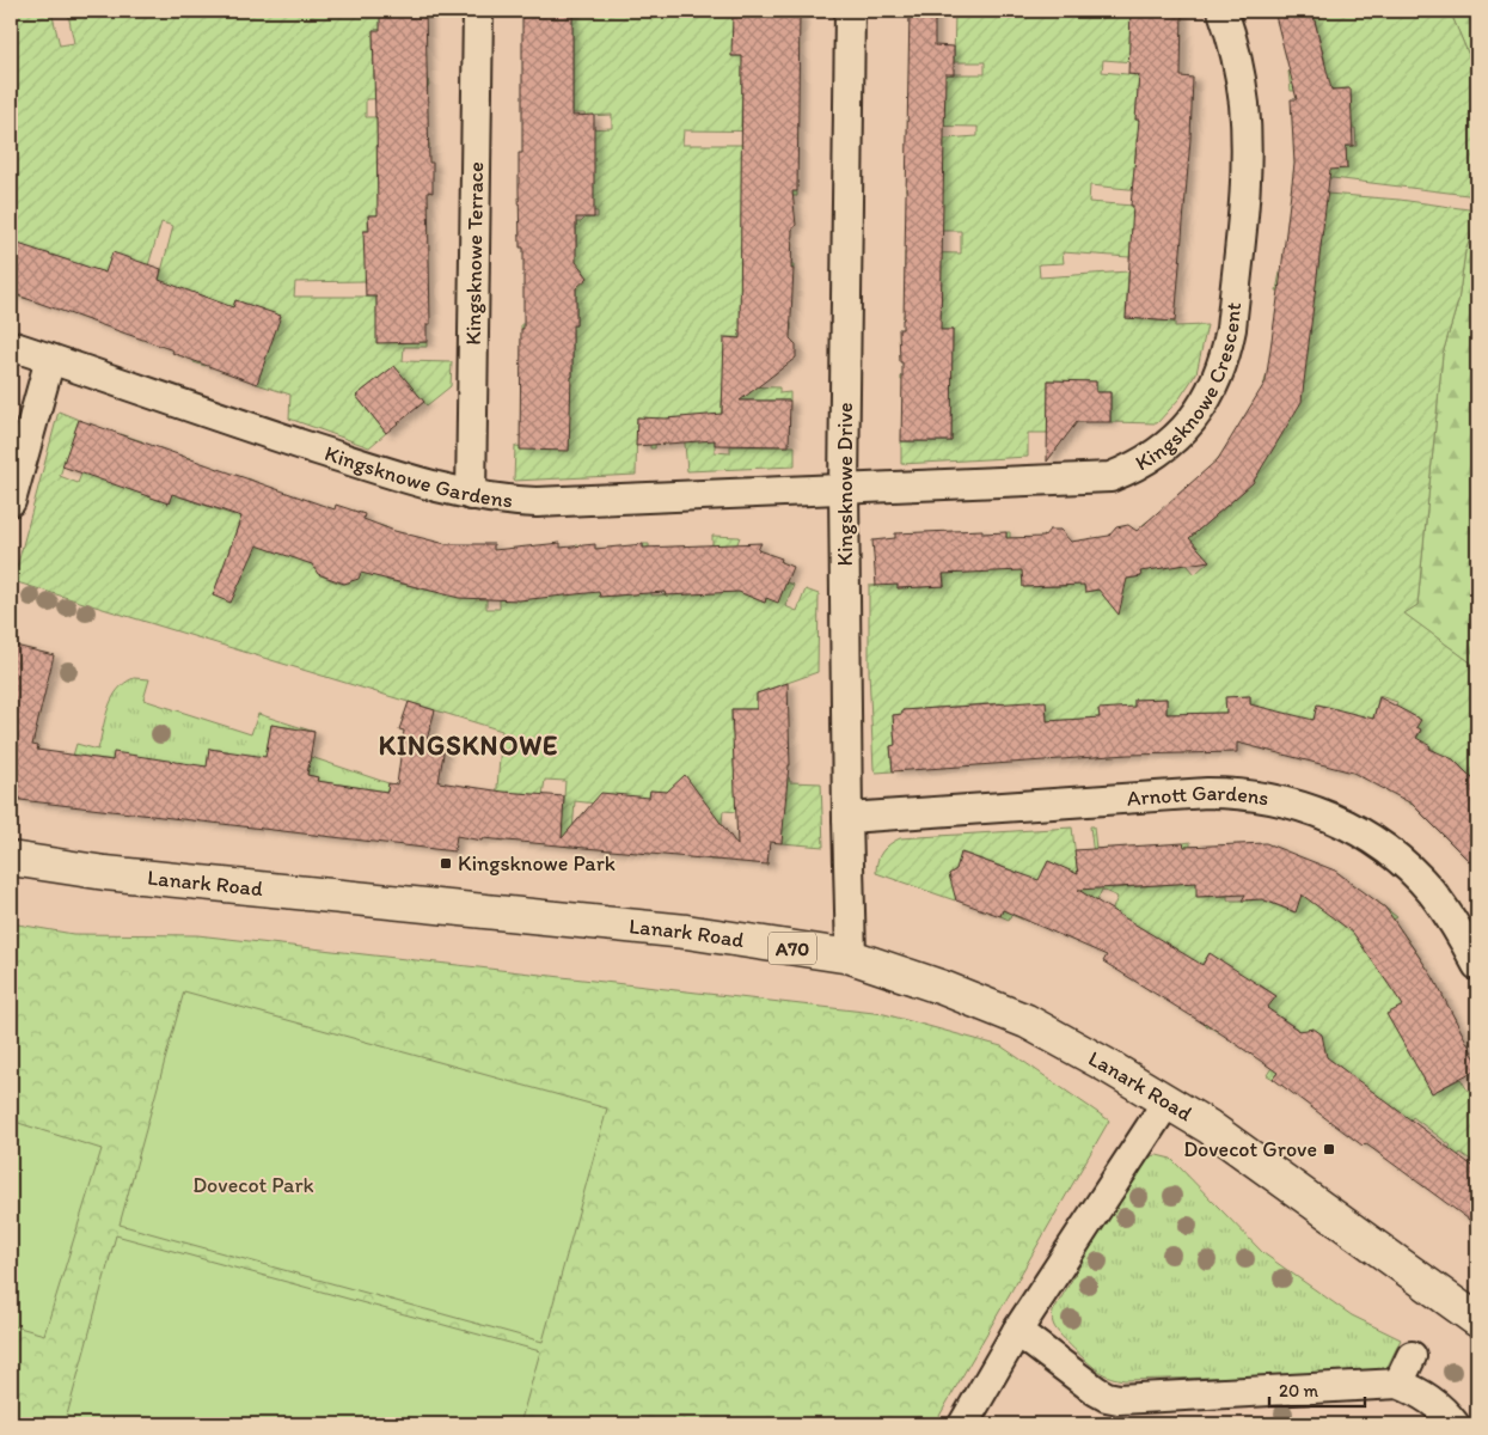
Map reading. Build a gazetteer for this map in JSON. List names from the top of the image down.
{
  "streets": {
    "main road": ["Lanark Road", "A70"],
    "street": [
      "Kingsknowe Terrace",
      "Kingsknowe Crescent",
      "Kingsknowe Gardens",
      "Kingsknowe Drive",
      "Arnott Gardens"
    ]
  },
  "crossings": [
    ["Kingsknowe Terrace", "Kingsknowe Gardens"],
    ["Kingsknowe Crescent", "Kingsknowe Gardens"],
    ["Kingsknowe Crescent", "Kingsknowe Drive"],
    ["Kingsknowe Gardens", "Kingsknowe Drive"],
    ["Kingsknowe Drive", "Arnott Gardens"],
    ["Kingsknowe Drive", "Lanark Road"]
  ],
  "districts": ["KINGSKNOWE"],
  "parks": ["Dovecot Park"],
  "places": {
    "transit": ["Kingsknowe Park", "Dovecot Grove"]
  },
  "scale_bar": "20 m"
}
